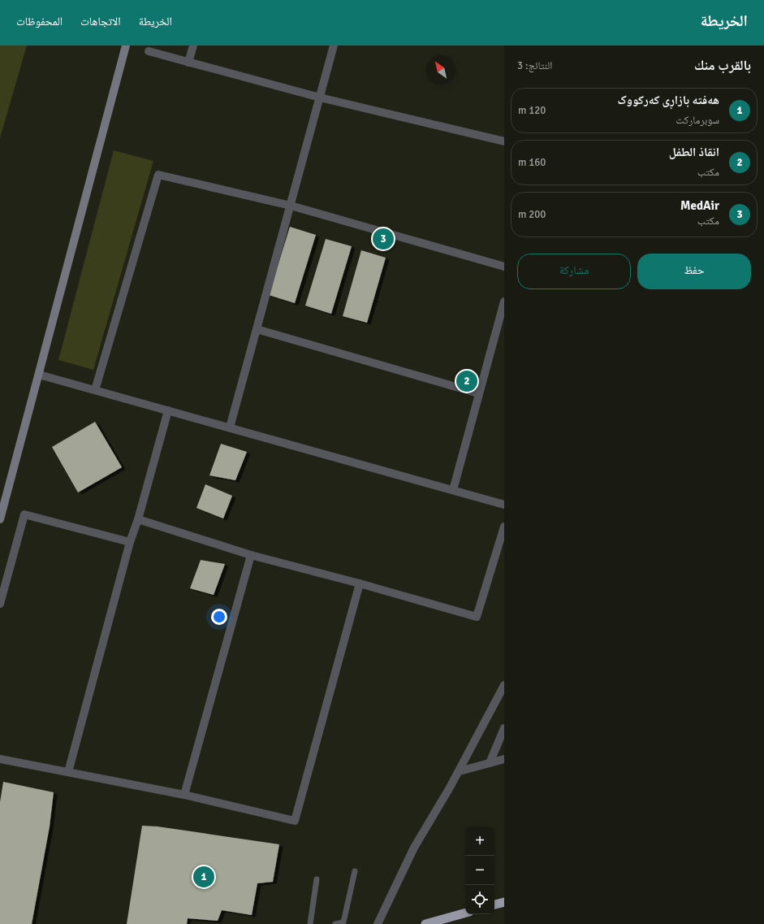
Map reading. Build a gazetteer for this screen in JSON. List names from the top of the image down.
{
  "north": "top left",
  "page": {
    "header": "الخريطة",
    "nav": ["الخريطة", "الاتجاهات", "المحفوظات"],
    "heading": ["بالقرب منك", "النتائج: 3"],
    "list": [
      {
        "mark": "1",
        "name": "هەفتە بازاڕی کەرکووک",
        "note": "سوبرماركت",
        "value": "120 m"
      },
      {
        "mark": "2",
        "name": "انقاذ الطفل",
        "note": "مكتب",
        "value": "160 m"
      },
      {
        "mark": "3",
        "name": "MedAir",
        "note": "مكتب",
        "value": "200 m"
      }
    ],
    "pins": ["3", "2", "1"],
    "buttons": ["حفظ", "مشاركة"],
    "map_buttons": ["+", "−"]
  }
}
